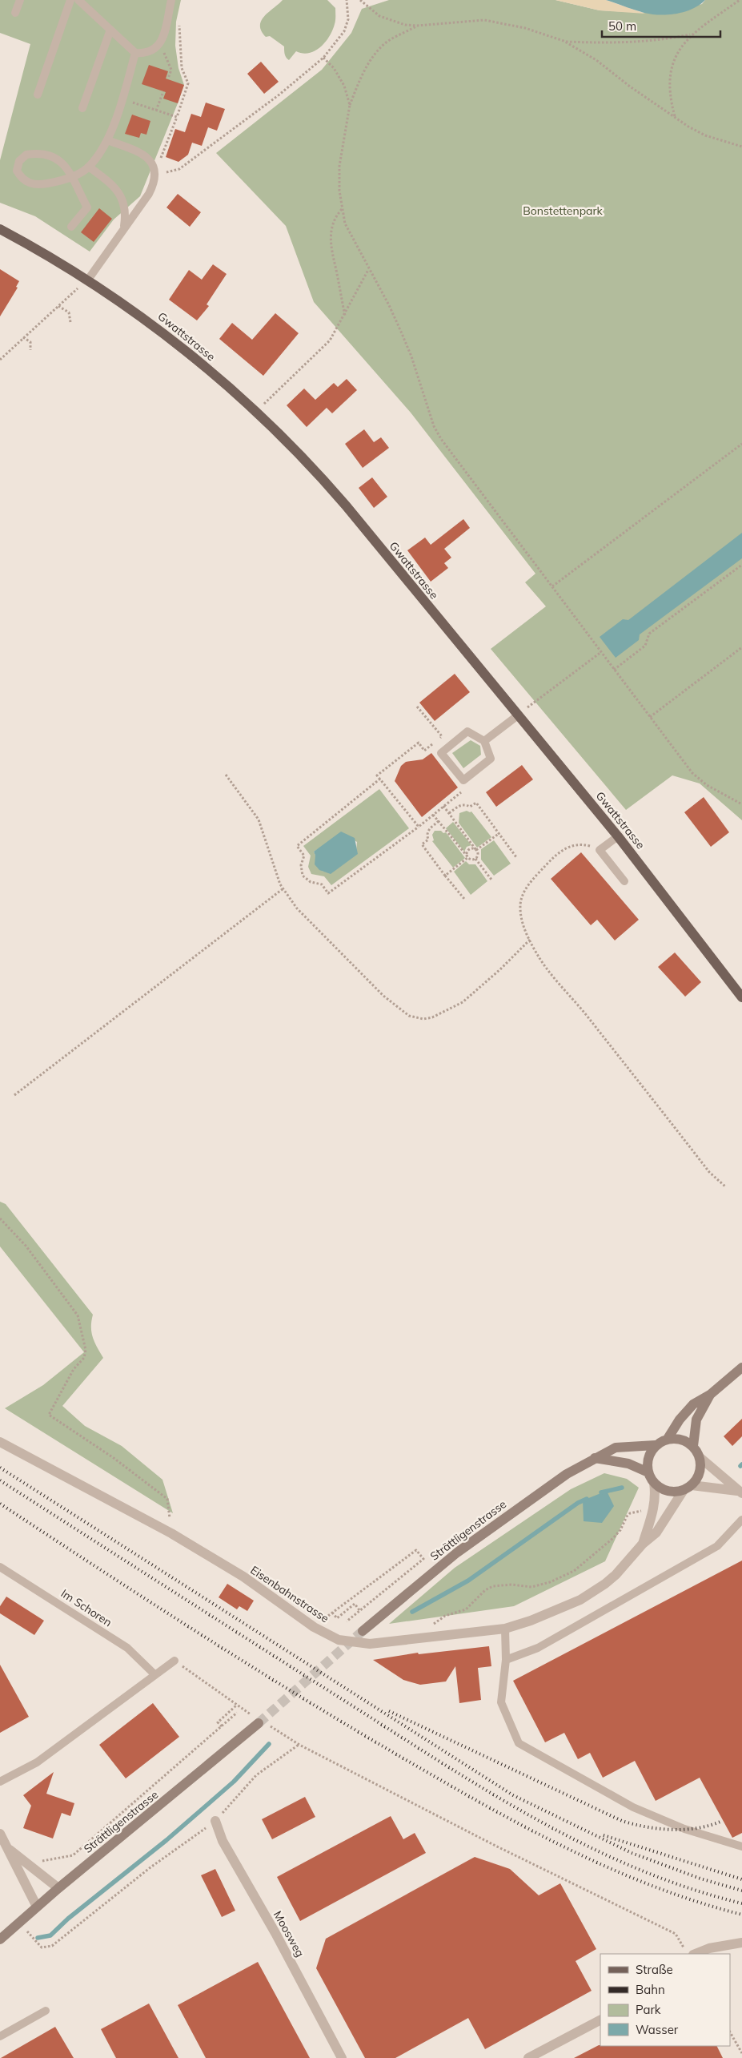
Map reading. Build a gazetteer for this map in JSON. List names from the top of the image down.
{
  "streets": {
    "main road": ["Gwattstrasse", "Strättligenstrasse"],
    "street": ["Eisenbahnstrasse", "Moosweg"],
    "lane": ["Im Schoren"]
  },
  "crossings": [
    ["Strättligenstrasse", "Eisenbahnstrasse"]
  ],
  "parks": ["Bonstettenpark"],
  "legend": [
    "Straße",
    "Bahn",
    "Park",
    "Wasser"
  ],
  "scale_bar": "50 m"
}
